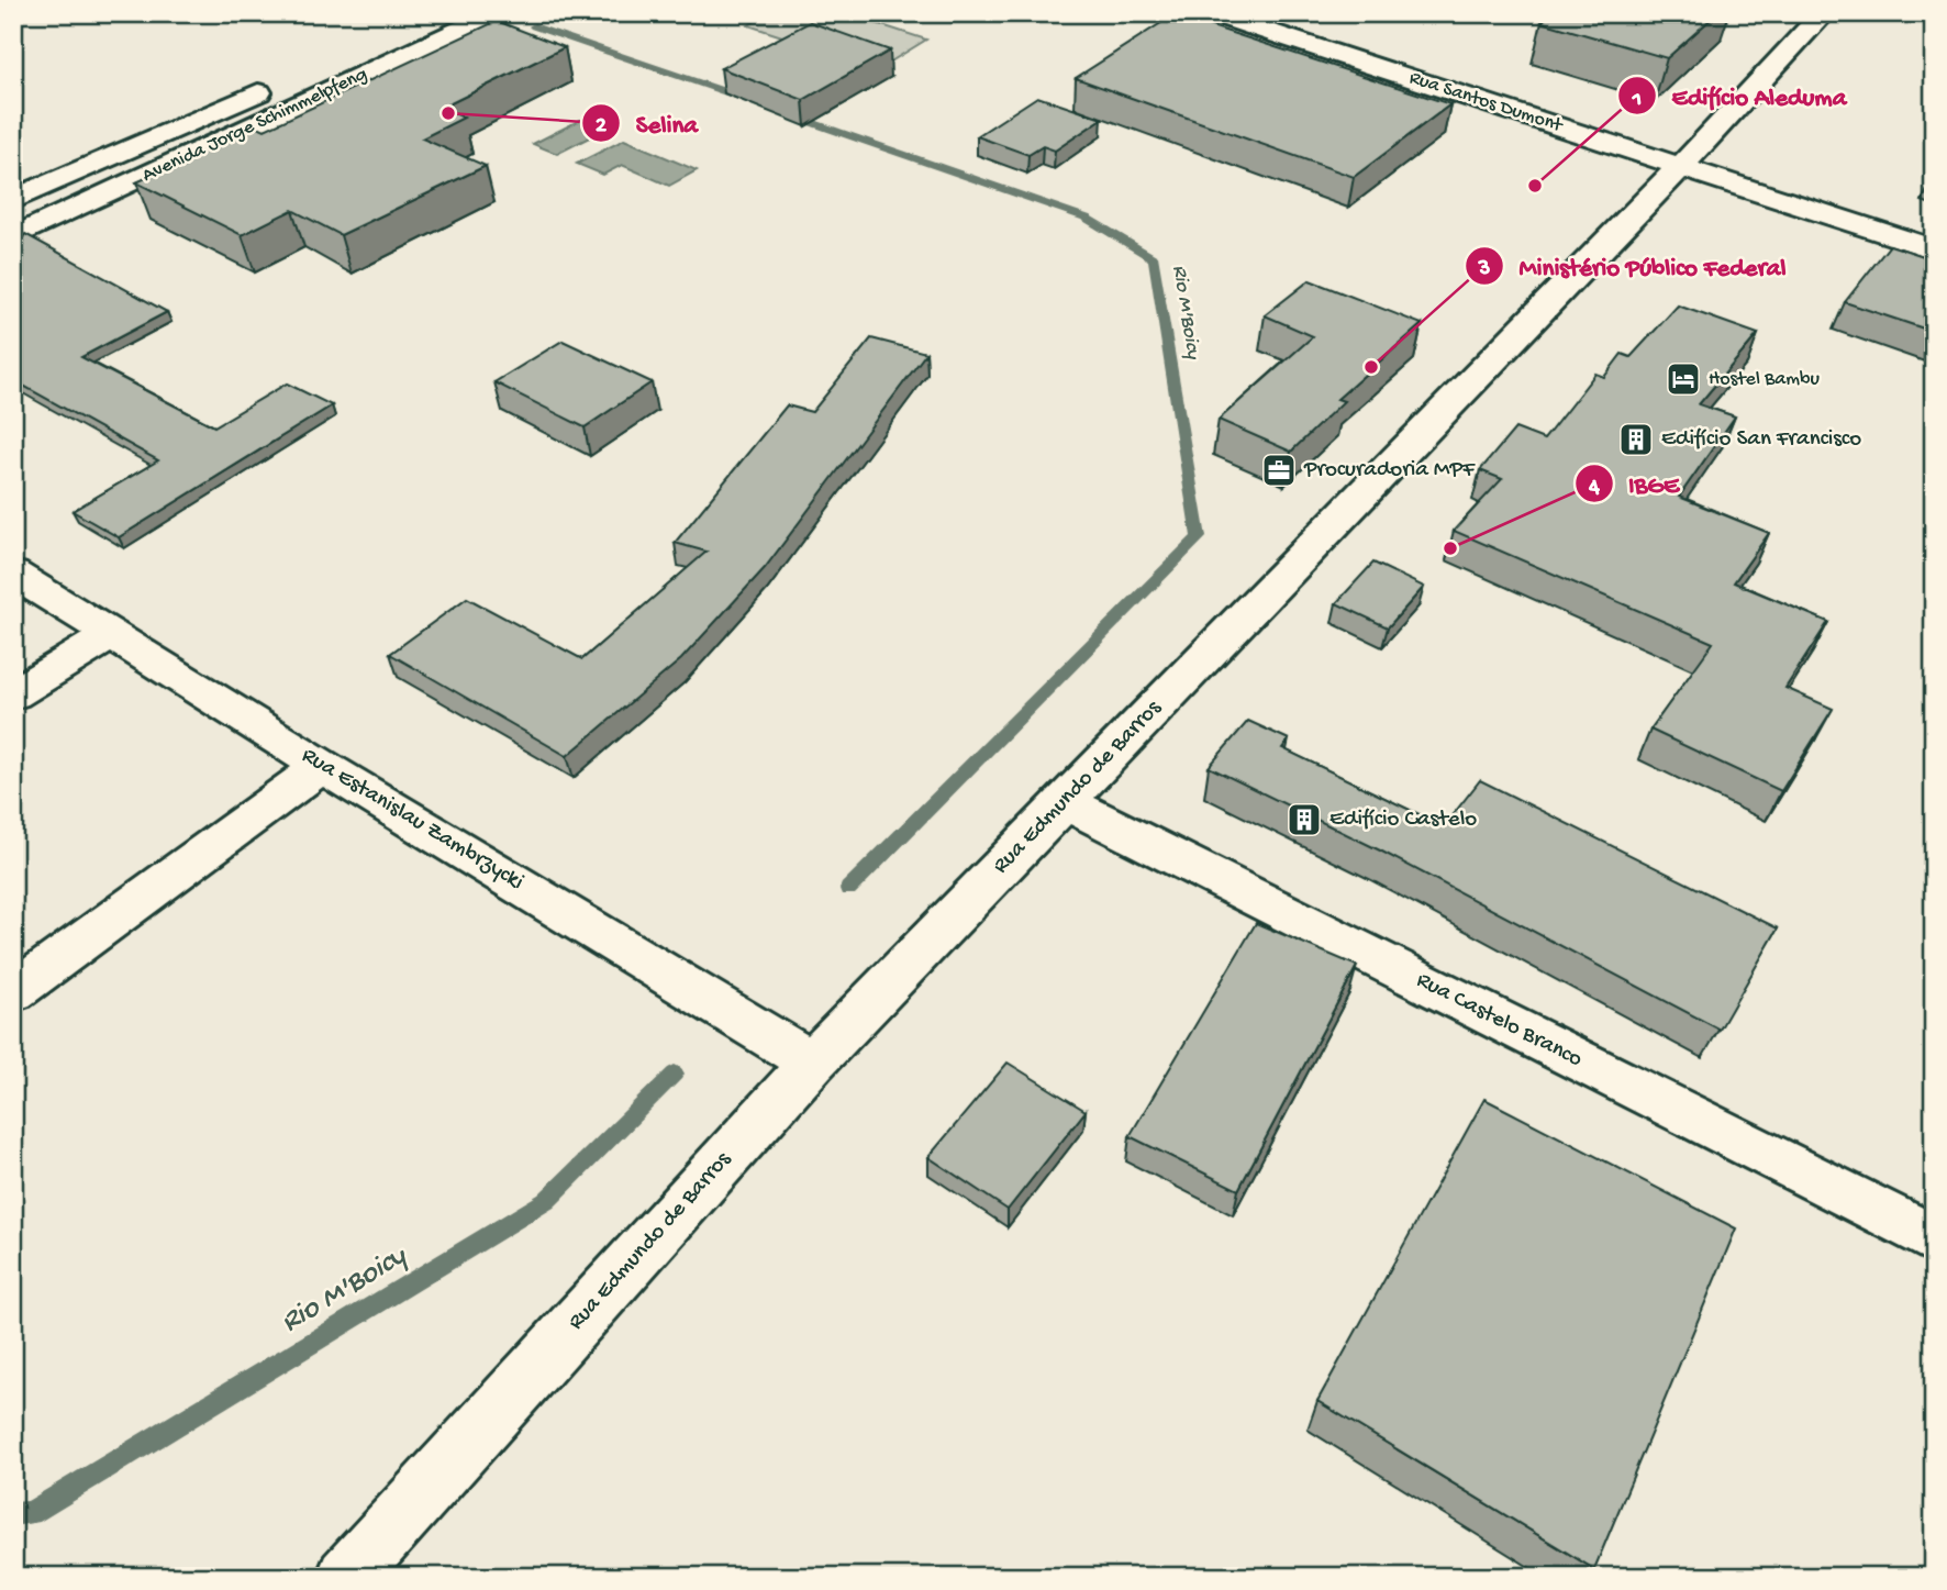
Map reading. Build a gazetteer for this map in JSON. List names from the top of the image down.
{
  "streets": {
    "street": [
      "Rua Santos Dumont",
      "Avenida Jorge Schimmelpfeng",
      "Rua Edmundo de Barros",
      "Rua Estanislau Zambrzycki",
      "Rua Castelo Branco"
    ]
  },
  "crossings": [
    ["Rua Santos Dumont", "Rua Edmundo de Barros"],
    ["Rua Edmundo de Barros", "Rua Estanislau Zambrzycki"],
    ["Rua Edmundo de Barros", "Rua Castelo Branco"]
  ],
  "water": ["Rio M'Boicy"],
  "places": {
    "other": [
      "Selina",
      "Edifício Aleduma",
      "Ministério Público Federal",
      "IBGE"
    ],
    "hotel": ["Hostel Bambu"],
    "building": ["Edifício San Francisco", "Edifício Castelo"],
    "office": ["Procuradoria MPF"]
  }
}
